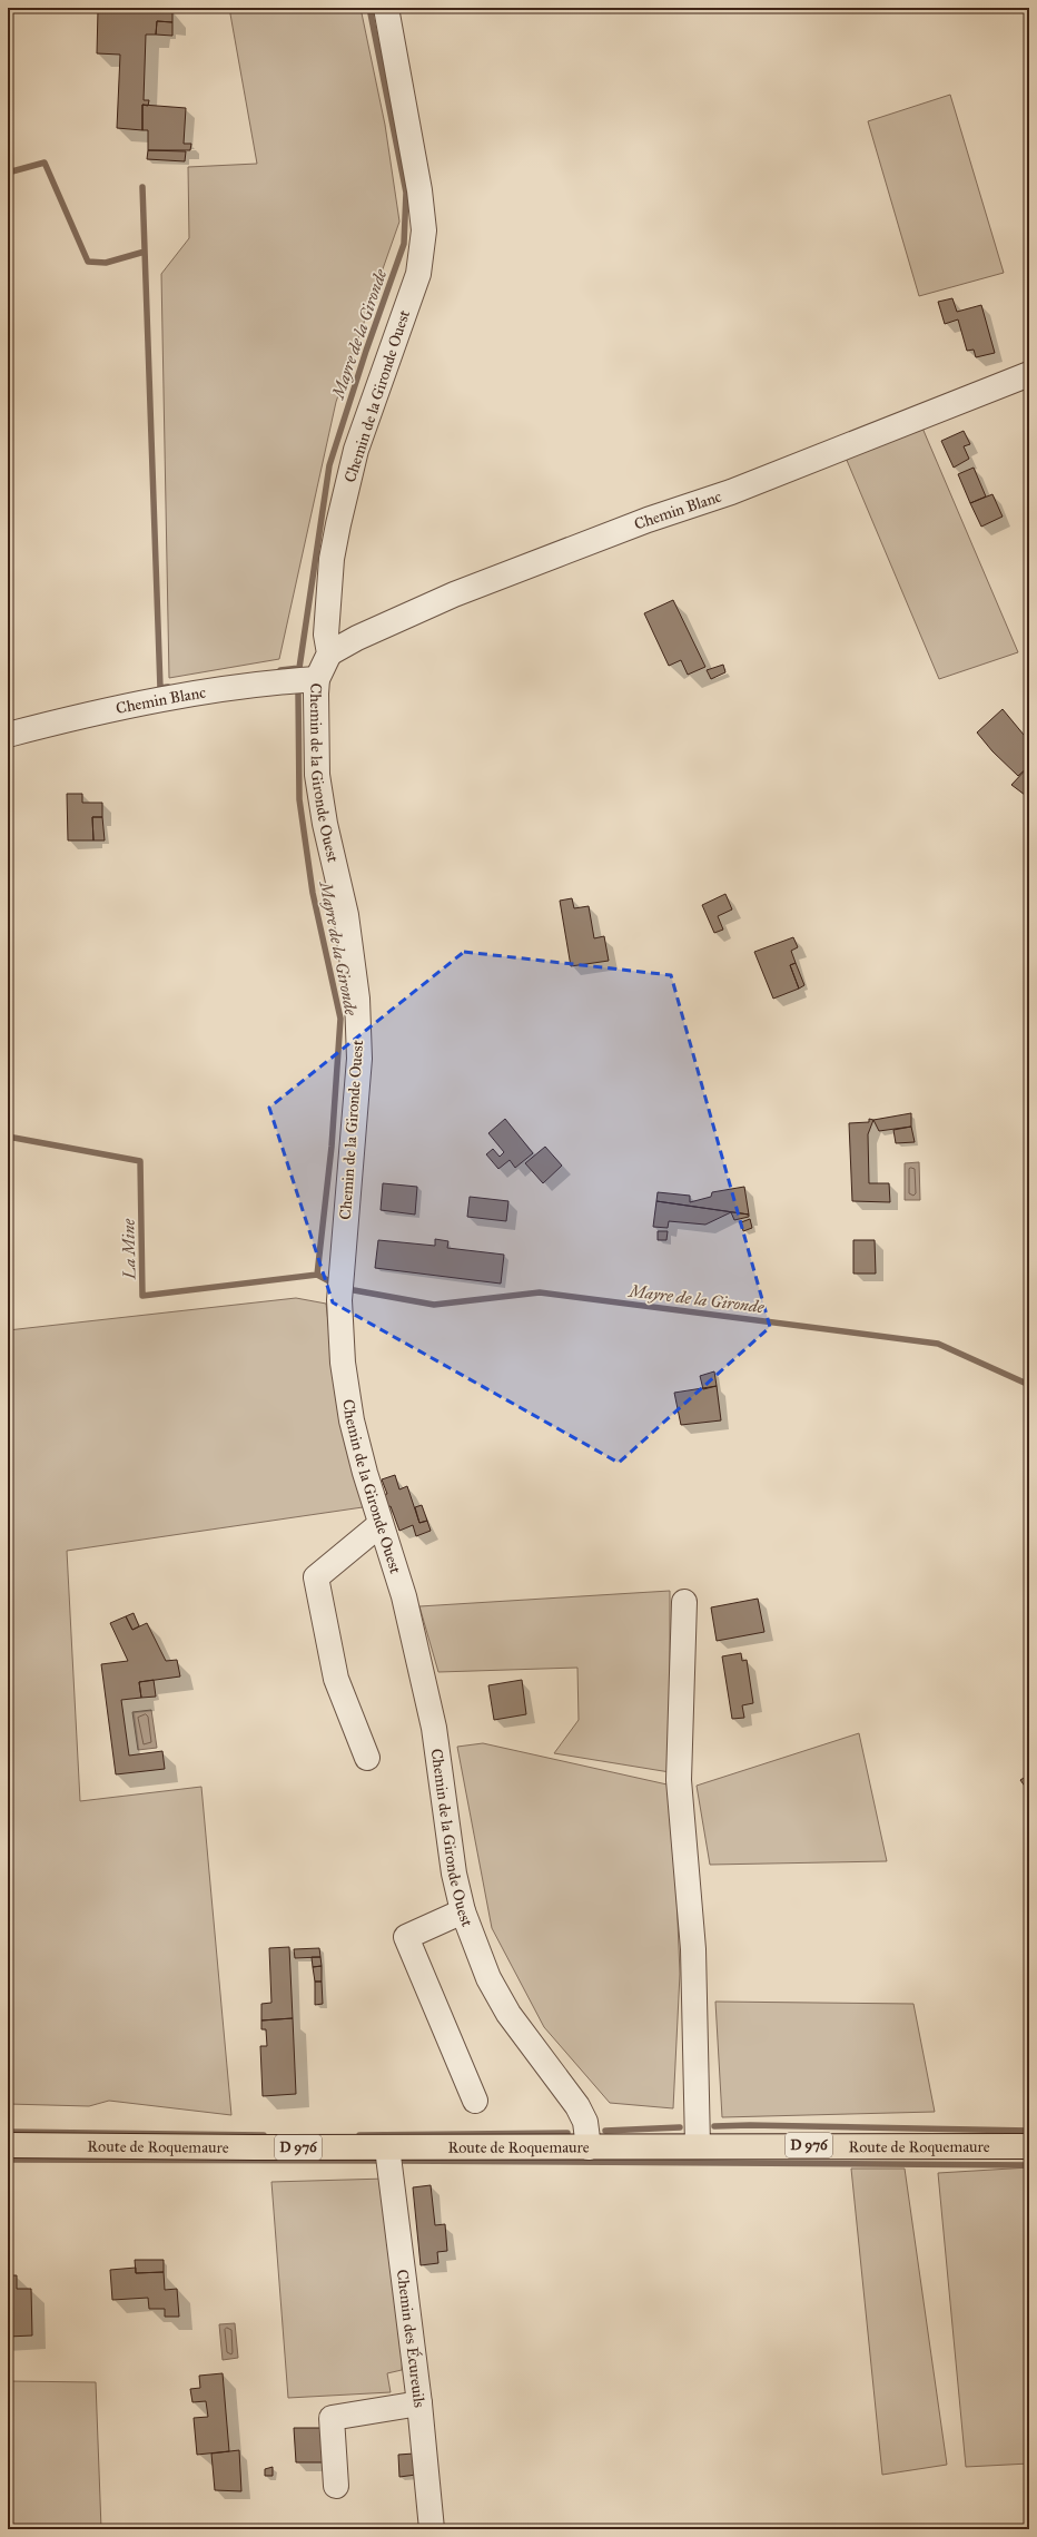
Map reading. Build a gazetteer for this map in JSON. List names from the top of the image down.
{
  "streets": {
    "main road": ["D 976", "Route de Roquemaure"],
    "street": ["Chemin de la Gironde Ouest", "Chemin Blanc", "Chemin des Écureuils"]
  },
  "crossings": [
    ["Chemin de la Gironde Ouest", "Chemin Blanc"],
    ["Chemin de la Gironde Ouest", "Route de Roquemaure"],
    ["Route de Roquemaure", "Chemin des Écureuils"]
  ],
  "water": ["Mayre de la Gironde", "La Mine"]
}
